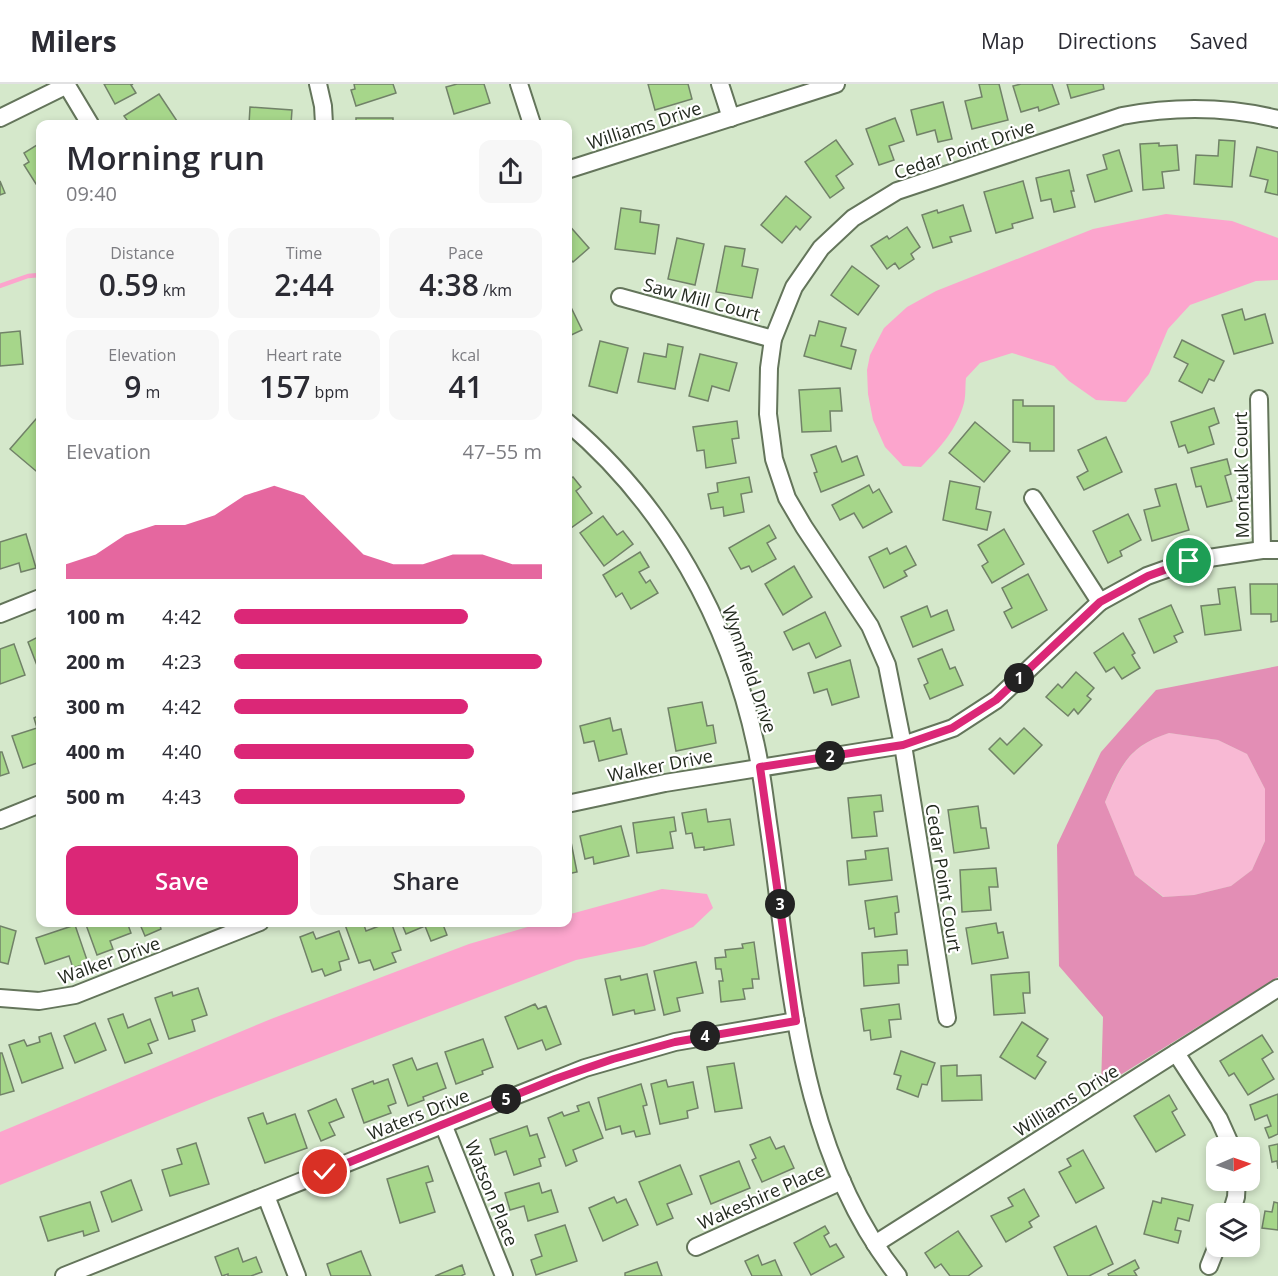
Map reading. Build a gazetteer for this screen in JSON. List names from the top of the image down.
{
  "streets": {
    "street": [
      "Williams Drive",
      "Cedar Point Drive",
      "Saw Mill Court",
      "Montauk Court",
      "Wynnfield Drive",
      "Walker Drive",
      "Cedar Point Court",
      "Waters Drive",
      "Watson Place",
      "Wakeshire Place"
    ]
  },
  "crossings": [
    ["Williams Drive", "Wynnfield Drive"],
    ["Cedar Point Drive", "Saw Mill Court"],
    ["Cedar Point Drive", "Walker Drive"],
    ["Cedar Point Drive", "Cedar Point Court"],
    ["Montauk Court", "Walker Drive"],
    ["Wynnfield Drive", "Walker Drive"],
    ["Wynnfield Drive", "Waters Drive"],
    ["Wynnfield Drive", "Wakeshire Place"],
    ["Walker Drive", "Cedar Point Court"],
    ["Waters Drive", "Watson Place"]
  ],
  "north": "right",
  "page": {
    "header": "Milers",
    "nav": ["Map", "Directions", "Saved"],
    "heading": ["Morning run", "09:40"],
    "stats": [
      ["Distance", "0.59 km"],
      ["Time", "2:44"],
      ["Pace", "4:38 /km"],
      ["Elevation", "9 m"],
      ["Heart rate", "157 bpm"],
      ["kcal", "41"]
    ],
    "chart": ["Elevation", "47–55 m"],
    "list": [
      {
        "name": "100 m",
        "note": "4:42"
      },
      {
        "name": "200 m",
        "note": "4:23"
      },
      {
        "name": "300 m",
        "note": "4:42"
      },
      {
        "name": "400 m",
        "note": "4:40"
      },
      {
        "name": "500 m",
        "note": "4:43"
      }
    ],
    "pins": [
      "1",
      "2",
      "3",
      "4",
      "5"
    ],
    "buttons": ["Save", "Share"]
  }
}
